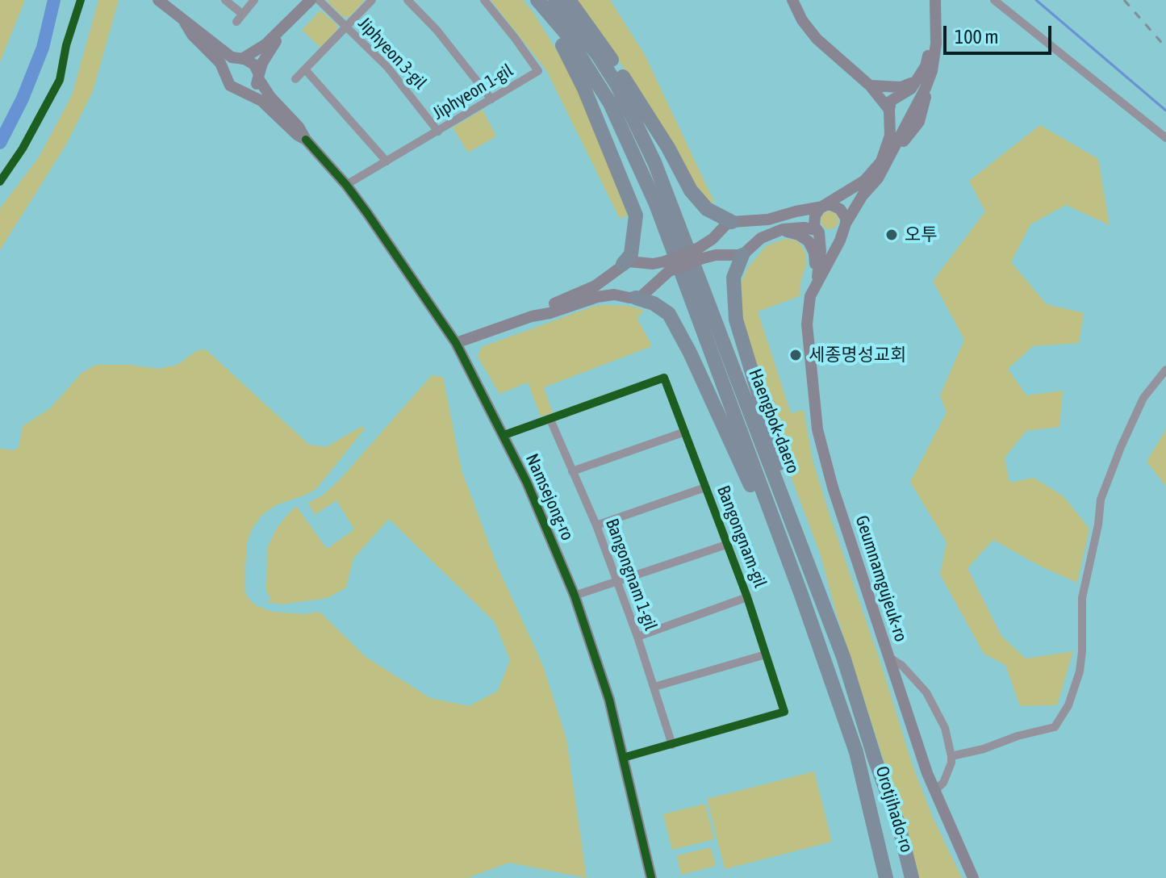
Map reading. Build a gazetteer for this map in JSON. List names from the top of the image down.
{
  "streets": {
    "highway": ["Haengbok-daero", "Orotjihado-ro"],
    "street": [
      "Jiphyeon 3-gil",
      "Jiphyeon 1-gil",
      "Namsejong-ro",
      "Bangongnam-gil",
      "Bangongnam 1-gil",
      "Geumnamgujeuk-ro"
    ]
  },
  "crossings": [
    ["Jiphyeon 3-gil", "Jiphyeon 1-gil"],
    ["Jiphyeon 1-gil", "Namsejong-ro"],
    ["Haengbok-daero", "Orotjihado-ro"],
    ["Namsejong-ro", "Bangongnam-gil"],
    ["Bangongnam-gil", "Bangongnam 1-gil"]
  ],
  "places": ["오투", "세종명성교회"],
  "scale_bar": "100 m"
}
